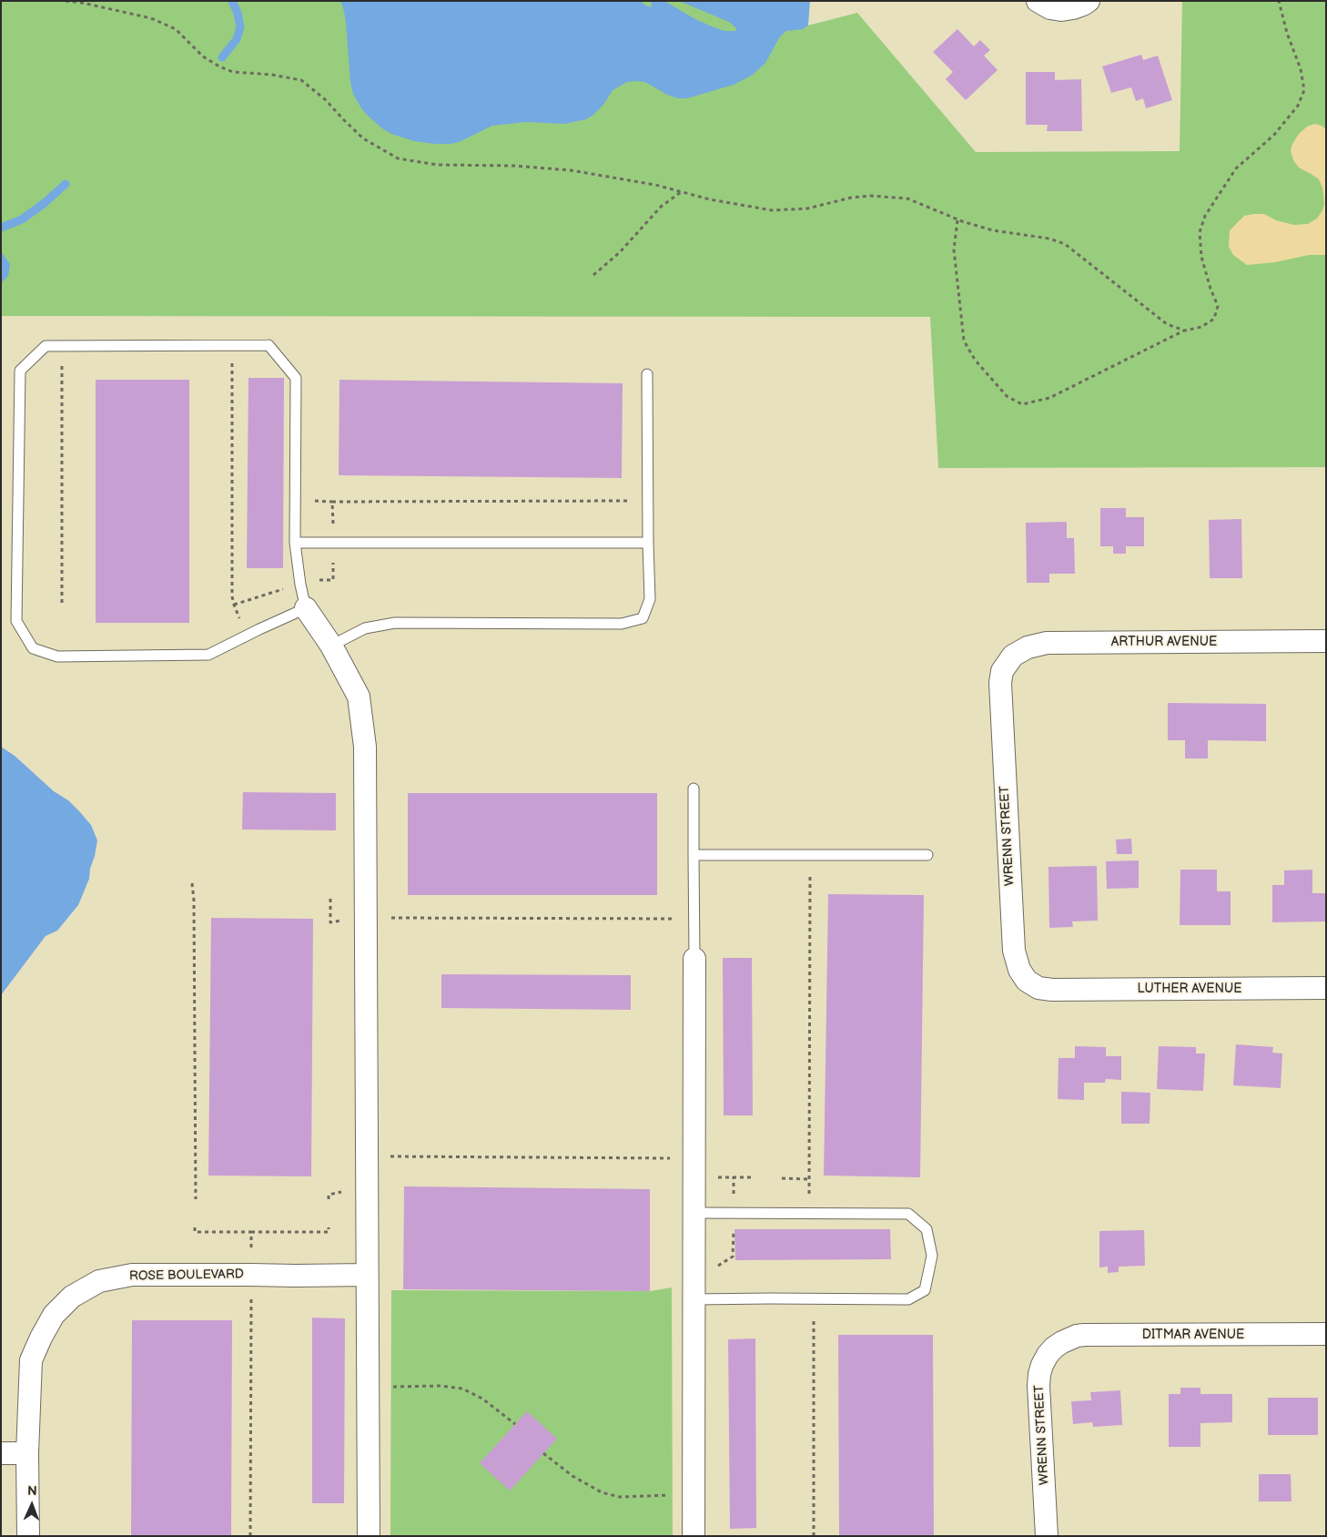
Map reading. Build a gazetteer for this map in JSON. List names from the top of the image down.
{
  "streets": {
    "street": [
      "ARTHUR AVENUE",
      "WRENN STREET",
      "LUTHER AVENUE",
      "ROSE BOULEVARD",
      "DITMAR AVENUE"
    ]
  },
  "crossings": [
    ["ARTHUR AVENUE", "WRENN STREET"],
    ["WRENN STREET", "LUTHER AVENUE"],
    ["WRENN STREET", "DITMAR AVENUE"]
  ],
  "north": "top"
}
